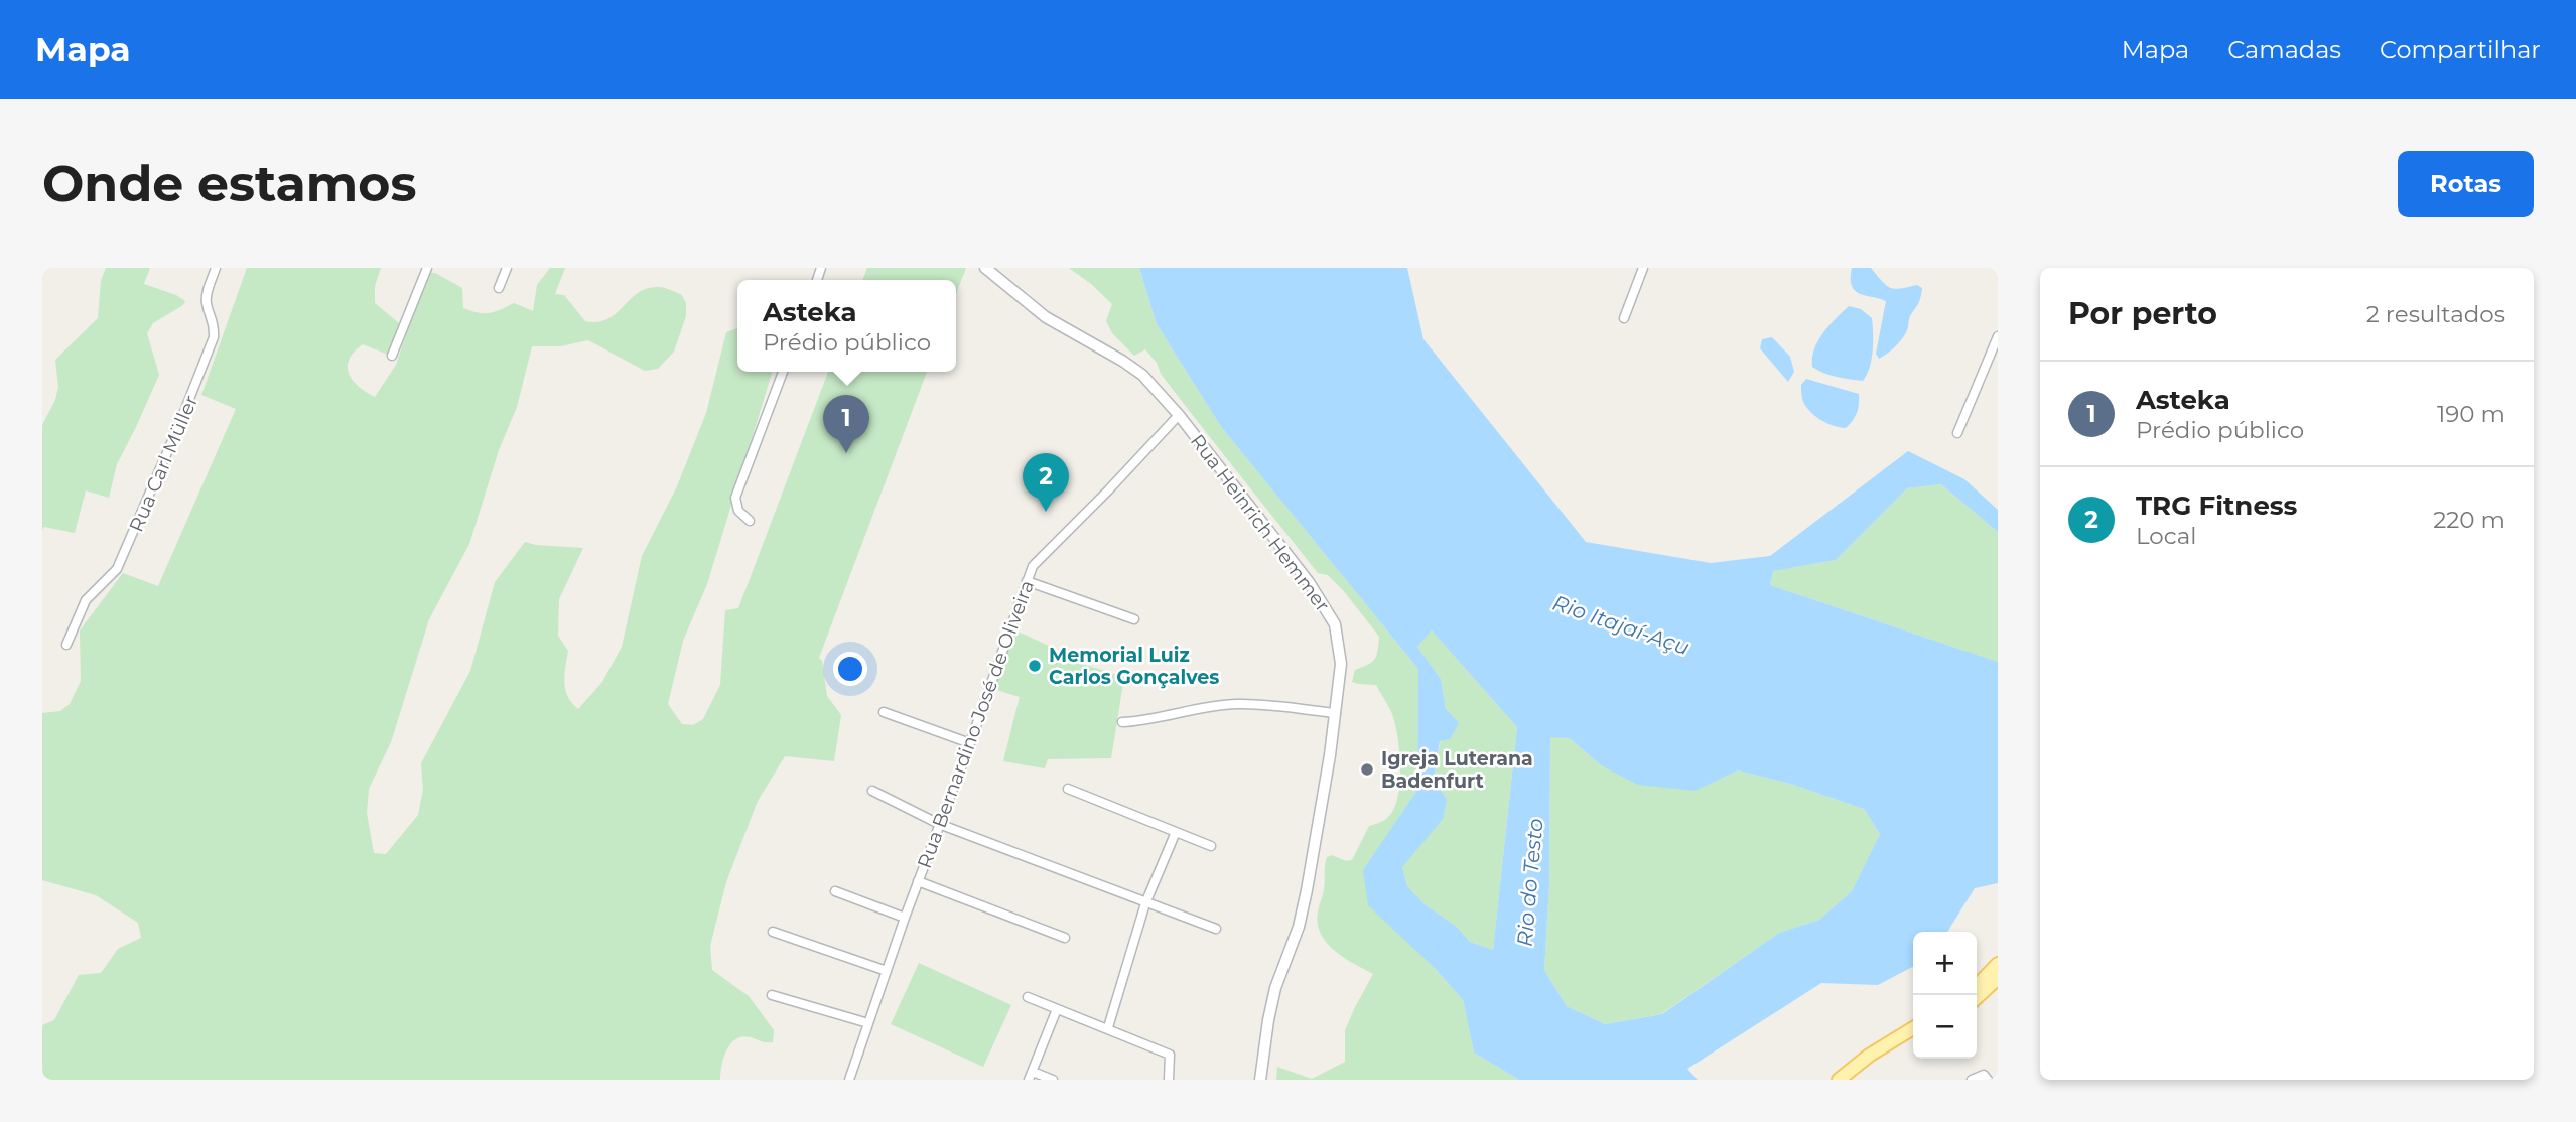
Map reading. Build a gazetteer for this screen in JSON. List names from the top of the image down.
{
  "streets": {
    "street": ["Rua Carl Müller", "Rua Heinrich Hemmer", "Rua Bernardino José de Oliveira"]
  },
  "crossings": [
    ["Rua Heinrich Hemmer", "Rua Bernardino José de Oliveira"]
  ],
  "water": ["Rio Itajaí-Açu", "Rio do Testo"],
  "places": ["Memorial Luiz Carlos Gonçalves", "Igreja Luterana Badenfurt"],
  "page": {
    "header": "Mapa",
    "nav": ["Mapa", "Camadas", "Compartilhar"],
    "buttons": "Rotas",
    "title": "Onde estamos",
    "heading": ["Por perto", "2 resultados"],
    "popup": ["Asteka", "Prédio público"],
    "list": [
      {
        "mark": "1",
        "name": "Asteka",
        "note": "Prédio público",
        "value": "190 m"
      },
      {
        "mark": "2",
        "name": "TRG Fitness",
        "note": "Local",
        "value": "220 m"
      }
    ],
    "pins": ["1", "2"],
    "map_buttons": ["+", "−"]
  }
}
